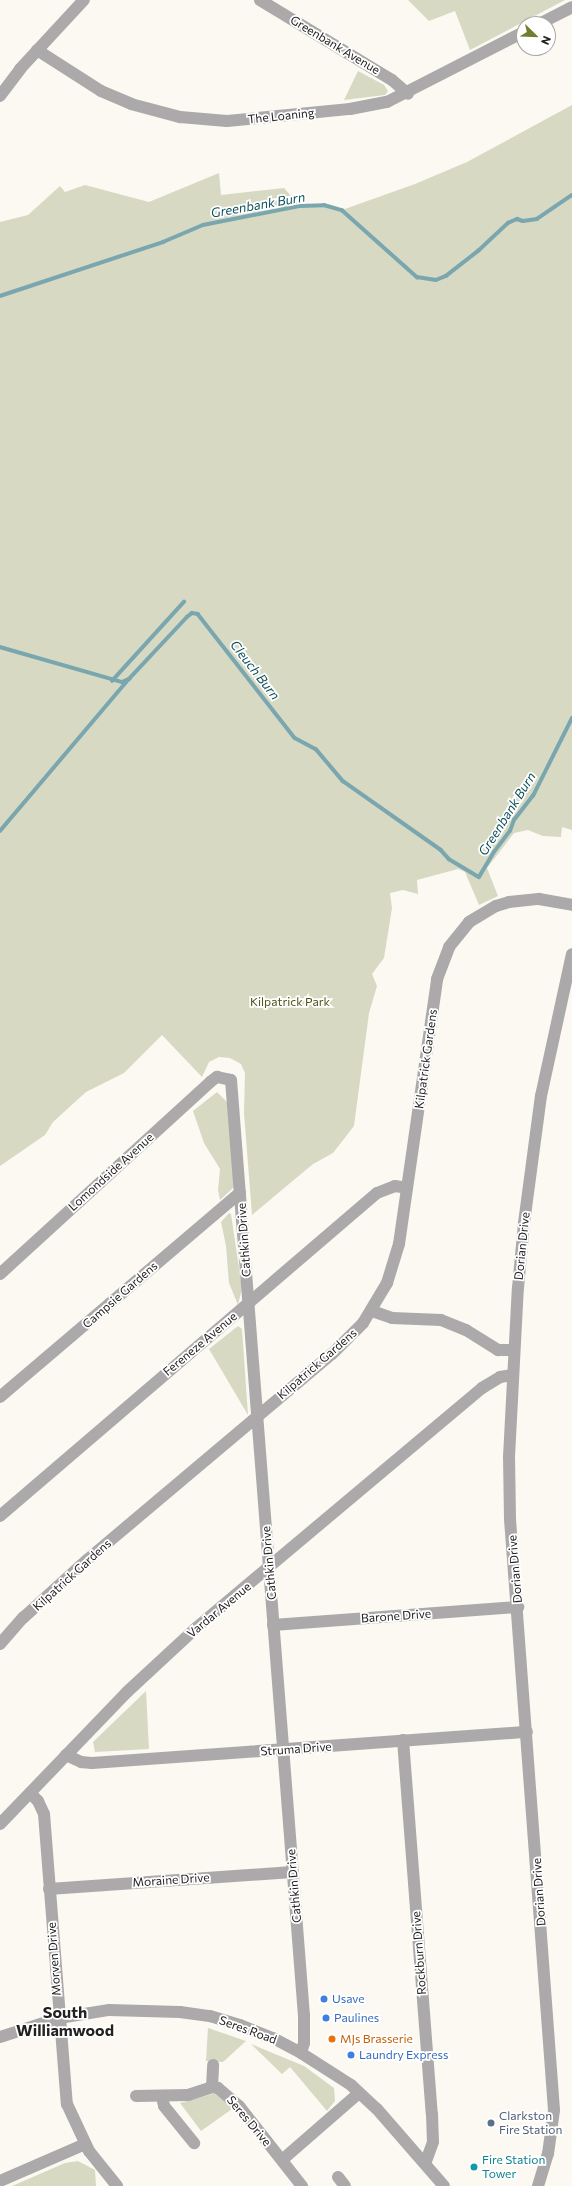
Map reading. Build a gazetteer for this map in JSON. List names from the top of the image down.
{
  "streets": {
    "street": [
      "Greenbank Avenue",
      "The Loaning",
      "Kilpatrick Gardens",
      "Lomondside Avenue",
      "Cathkin Drive",
      "Dorian Drive",
      "Campsie Gardens",
      "Fereneze Avenue",
      "Vardar Avenue",
      "Barone Drive",
      "Struma Drive",
      "Moraine Drive",
      "Rockburn Drive",
      "Morven Drive",
      "Seres Road",
      "Seres Drive"
    ]
  },
  "crossings": [
    ["Greenbank Avenue", "The Loaning"],
    ["Kilpatrick Gardens", "Cathkin Drive"],
    ["Kilpatrick Gardens", "Fereneze Avenue"],
    ["Lomondside Avenue", "Cathkin Drive"],
    ["Cathkin Drive", "Campsie Gardens"],
    ["Cathkin Drive", "Fereneze Avenue"],
    ["Cathkin Drive", "Vardar Avenue"],
    ["Cathkin Drive", "Barone Drive"],
    ["Cathkin Drive", "Struma Drive"],
    ["Cathkin Drive", "Moraine Drive"],
    ["Cathkin Drive", "Seres Road"],
    ["Dorian Drive", "Vardar Avenue"],
    ["Dorian Drive", "Barone Drive"],
    ["Dorian Drive", "Struma Drive"],
    ["Vardar Avenue", "Struma Drive"],
    ["Vardar Avenue", "Morven Drive"],
    ["Struma Drive", "Rockburn Drive"],
    ["Moraine Drive", "Morven Drive"],
    ["Rockburn Drive", "Seres Road"],
    ["Morven Drive", "Seres Road"]
  ],
  "districts": ["South Williamwood"],
  "water": ["Greenbank Burn", "Cleuch Burn"],
  "parks": ["Kilpatrick Park"],
  "places": [
    "Usave",
    "Paulines",
    "MJs Brasserie",
    "Laundry Express",
    "Clarkston Fire Station",
    "Fire Station Tower"
  ],
  "north": "bottom right"
}
